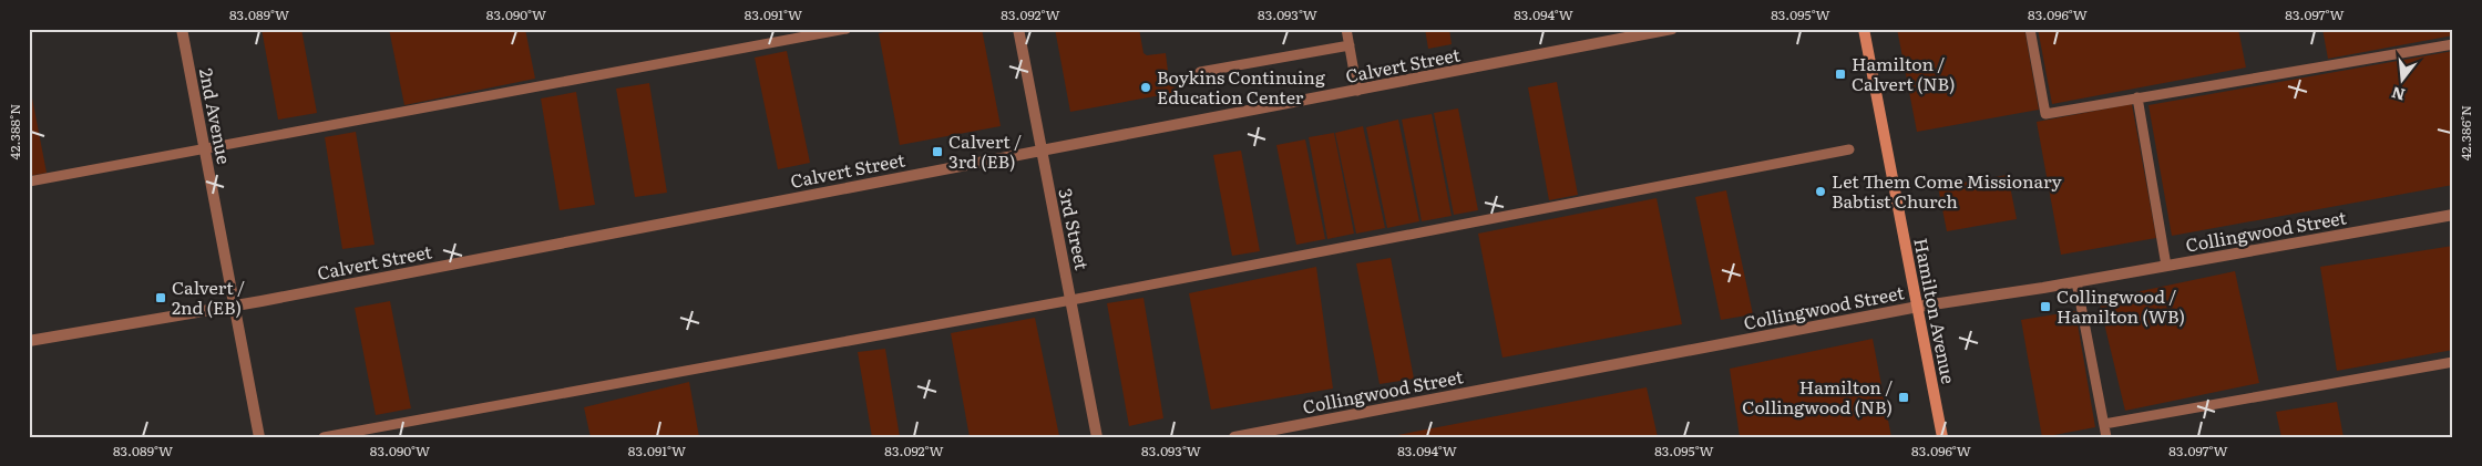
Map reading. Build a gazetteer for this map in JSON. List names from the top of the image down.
{
  "streets": {
    "main road": ["Hamilton Avenue"],
    "street": [
      "Calvert Street",
      "2nd Avenue",
      "3rd Street",
      "Collingwood Street"
    ]
  },
  "crossings": [
    ["Calvert Street", "2nd Avenue"],
    ["Calvert Street", "3rd Street"],
    ["Collingwood Street", "Hamilton Avenue"]
  ],
  "places": {
    "transit": [
      "Hamilton / Calvert (NB)",
      "Calvert / 3rd (EB)",
      "Calvert / 2nd (EB)",
      "Collingwood / Hamilton (WB)",
      "Hamilton / Collingwood (NB)"
    ],
    "other": ["Boykins Continuing Education Center", "Let Them Come Missionary Babtist Church"]
  },
  "north": "bottom",
  "coordinates": [
    "83.089°W",
    "83.090°W",
    "83.091°W",
    "83.092°W",
    "83.093°W",
    "83.094°W",
    "83.095°W",
    "83.096°W",
    "83.097°W",
    "42.388°N",
    "42.386°N"
  ]
}
